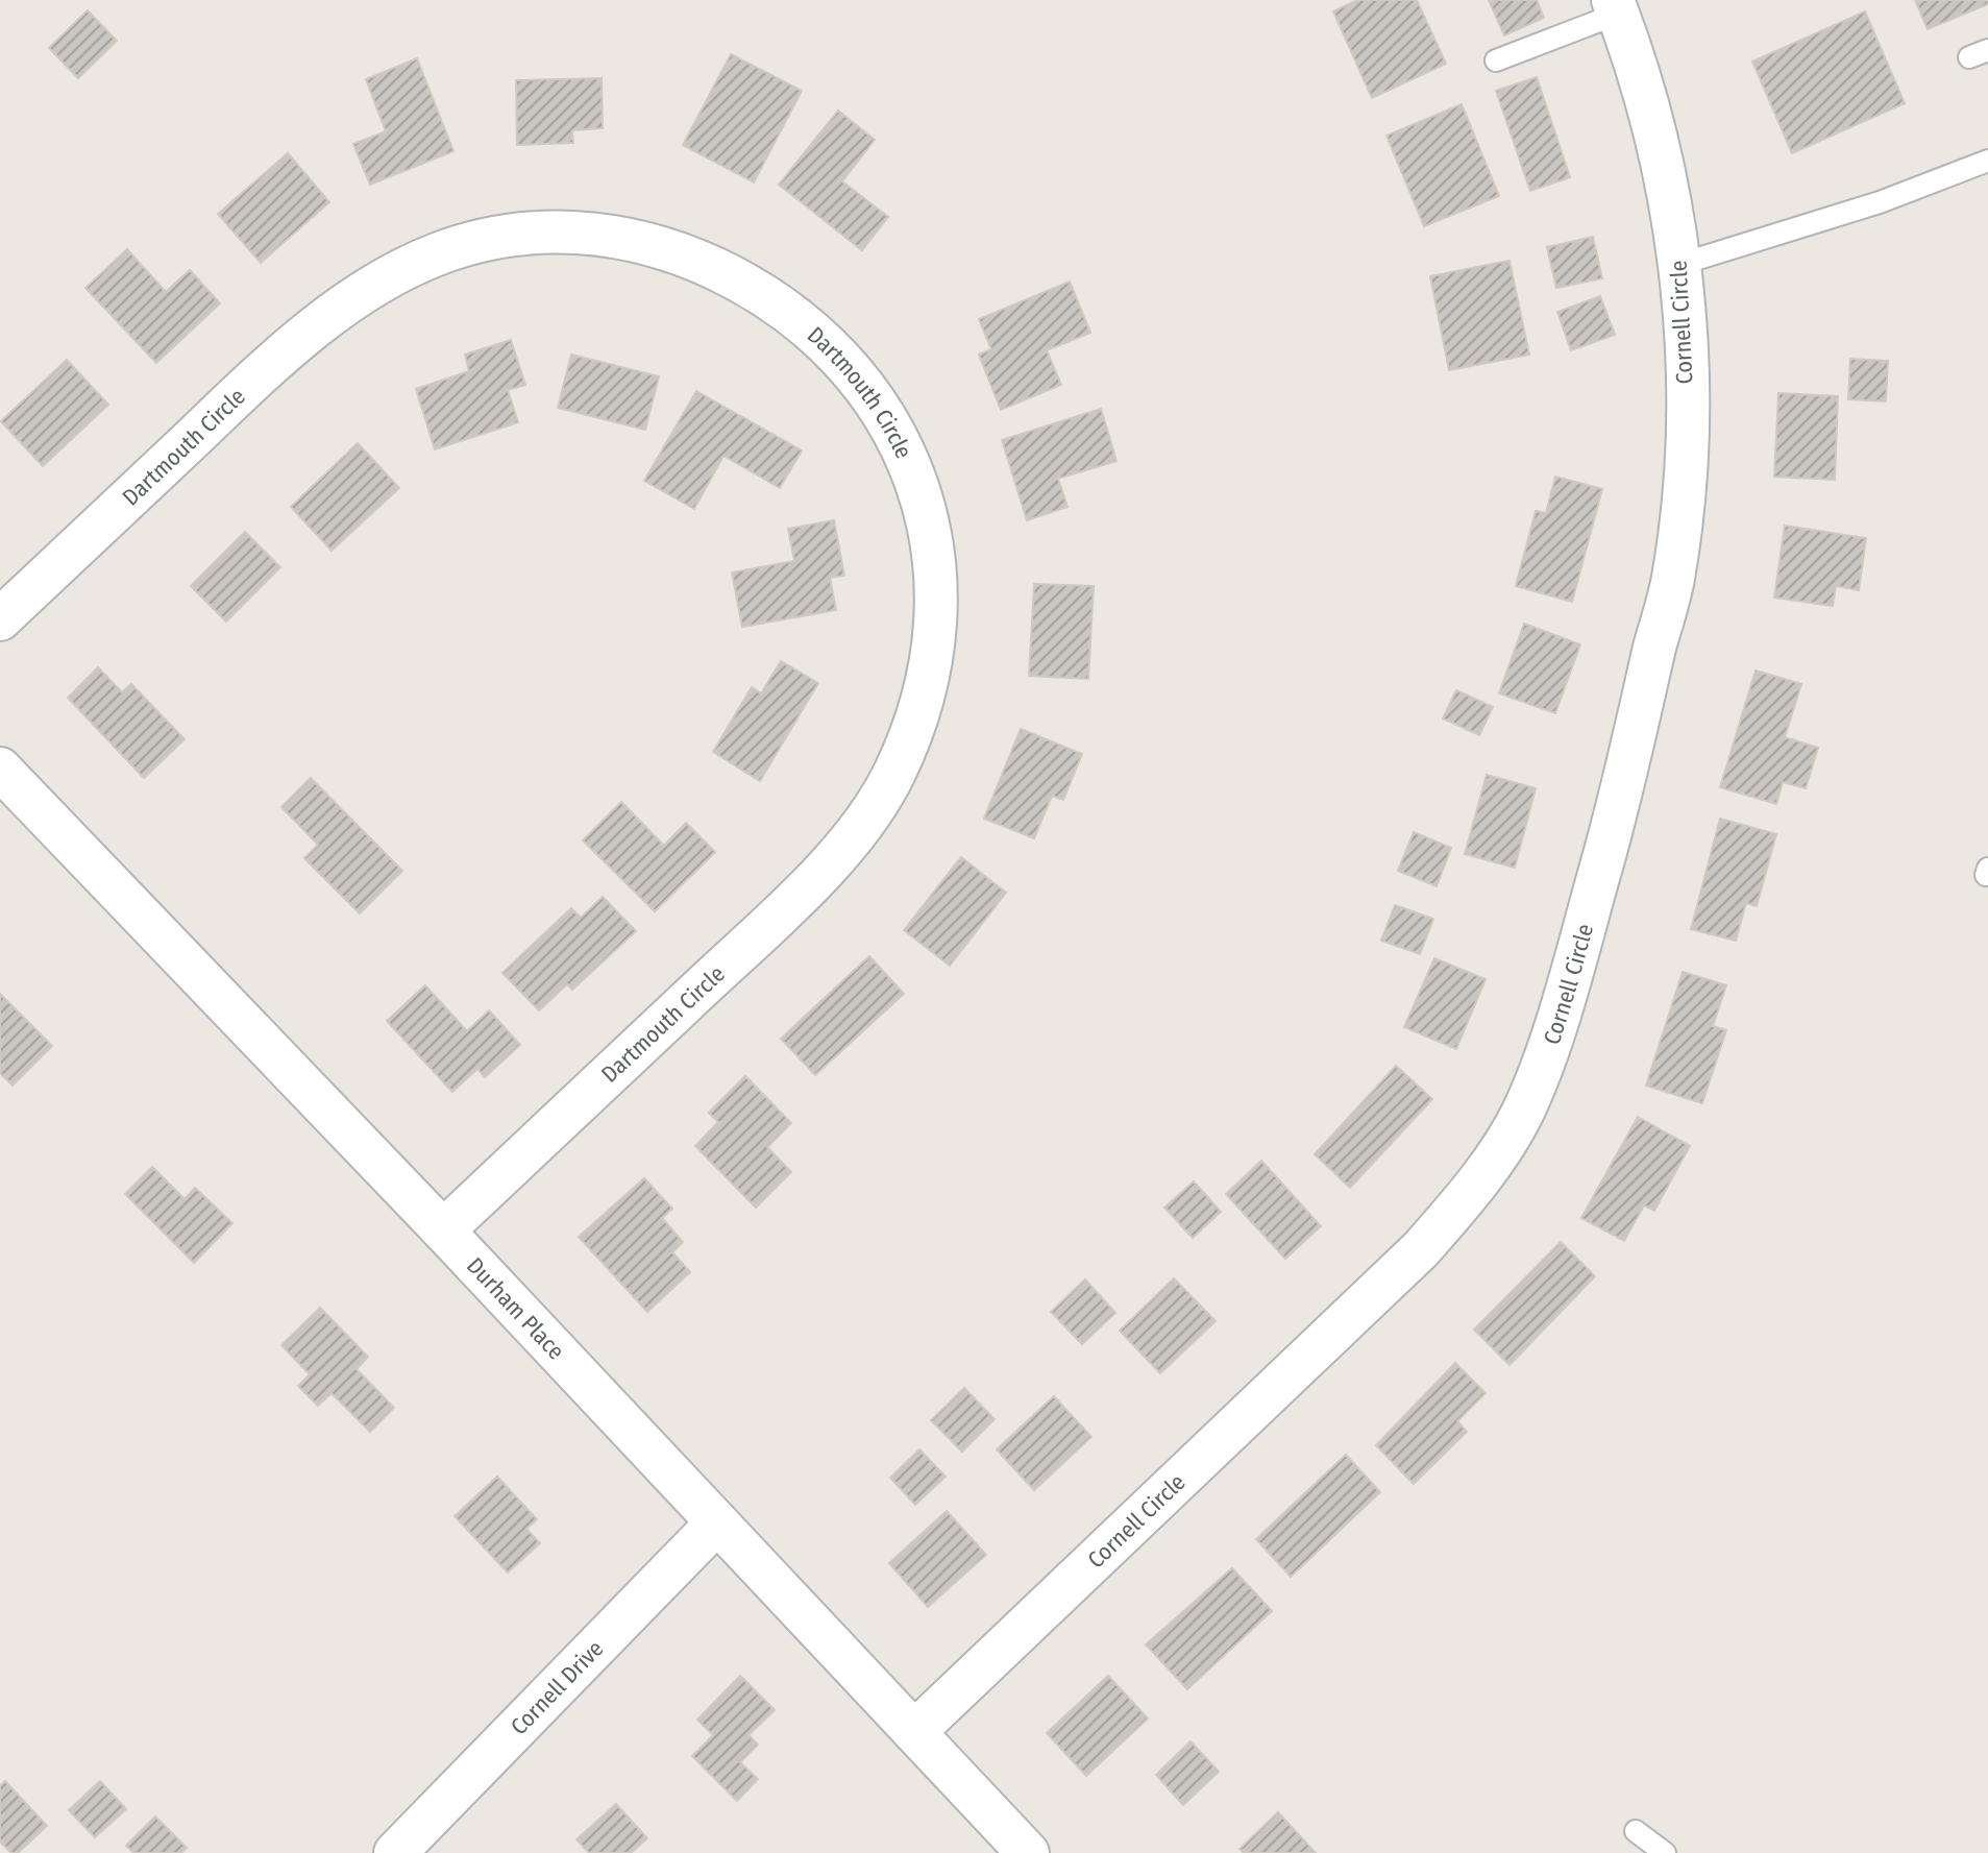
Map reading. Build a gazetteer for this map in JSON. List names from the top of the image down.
{
  "streets": {
    "street": [
      "Cornell Circle",
      "Dartmouth Circle",
      "Durham Place",
      "Cornell Drive"
    ]
  },
  "crossings": [
    ["Cornell Circle", "Durham Place"],
    ["Dartmouth Circle", "Durham Place"],
    ["Durham Place", "Cornell Drive"]
  ]
}
